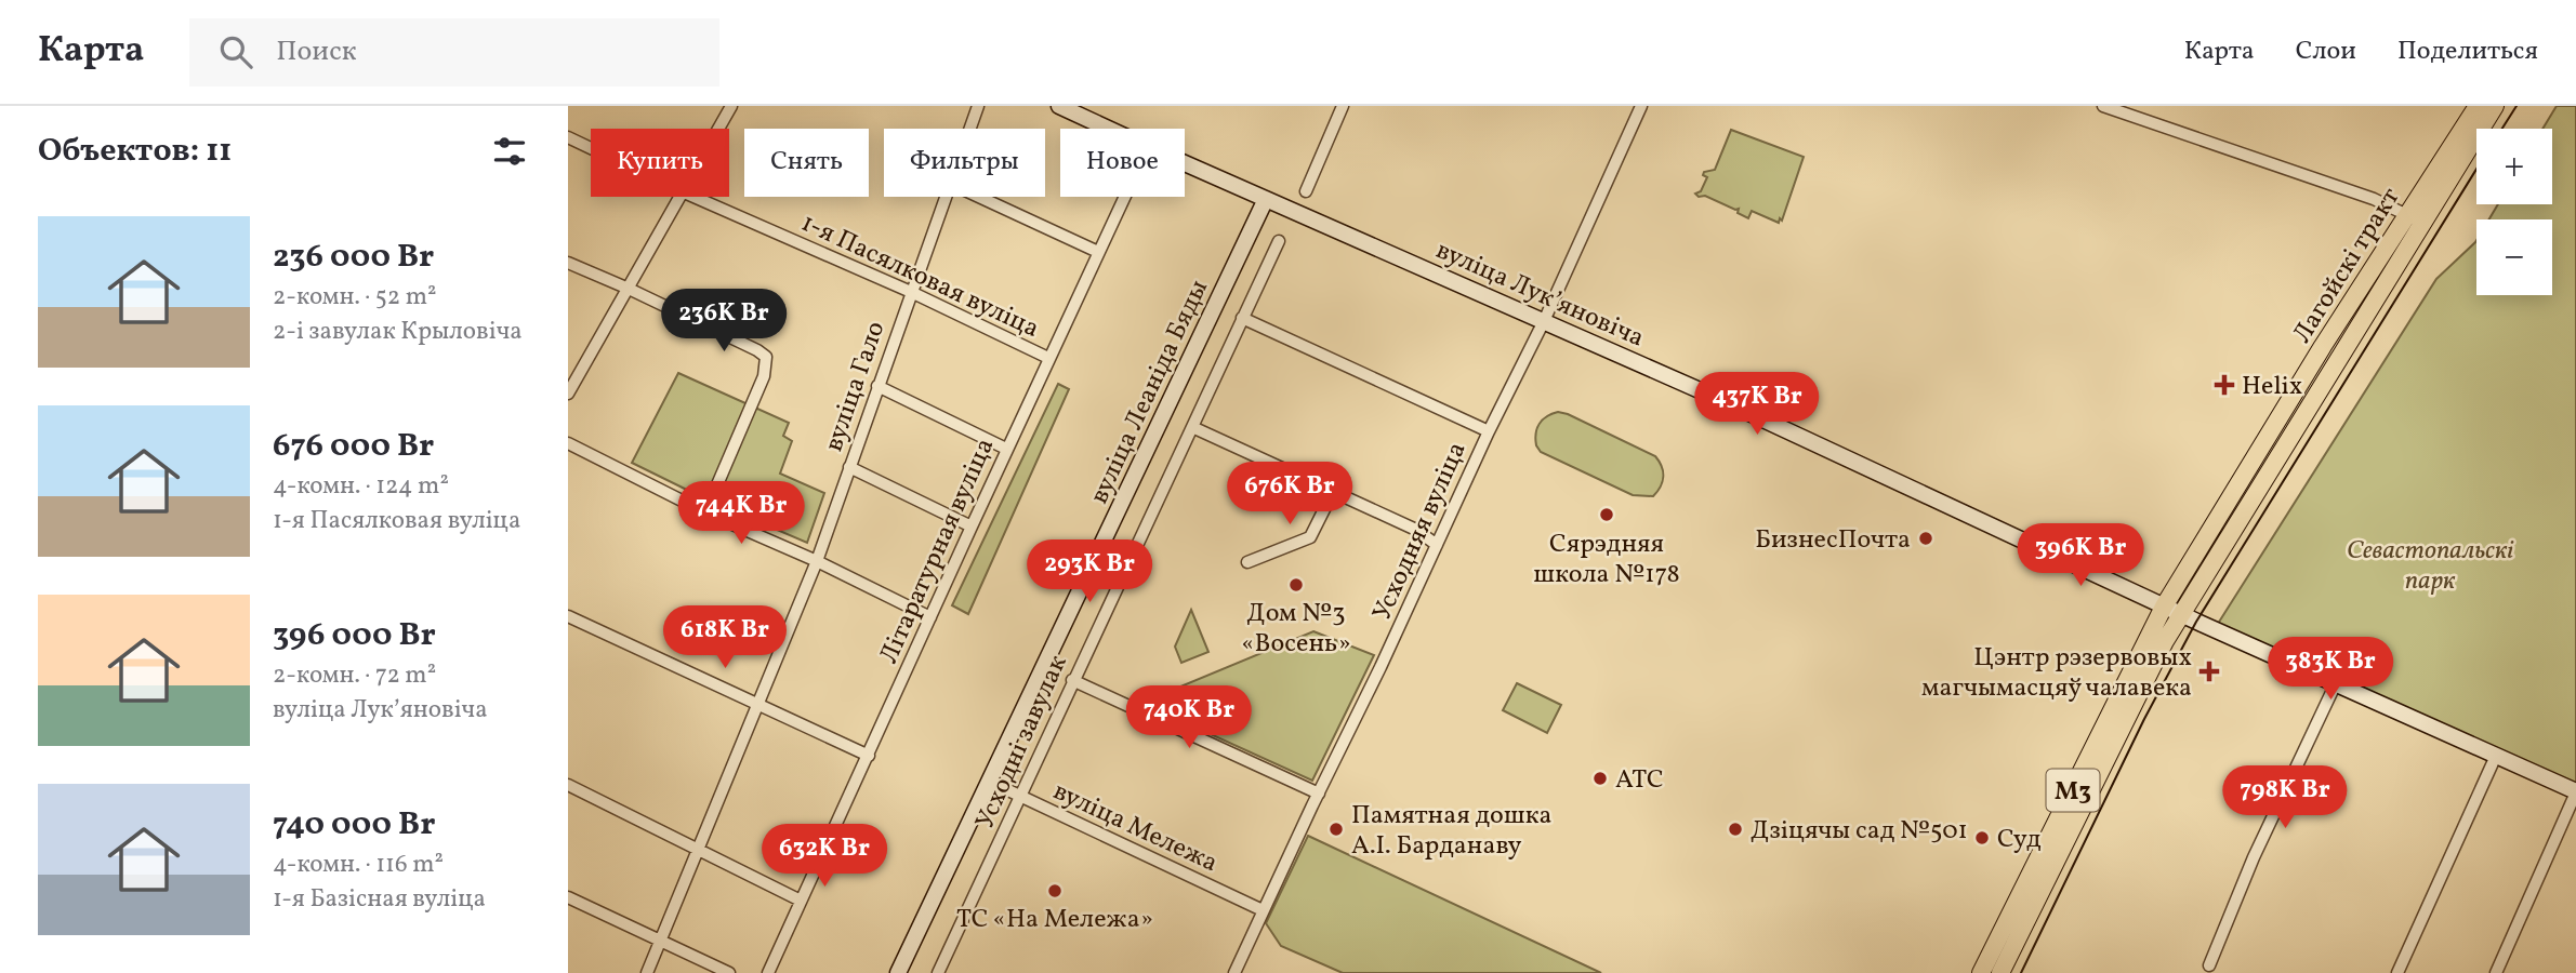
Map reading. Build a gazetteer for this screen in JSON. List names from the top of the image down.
{
  "streets": {
    "main road": [
      "Лагойскі тракт",
      "вуліца Лукʼяновіча",
      "вуліца Леаніда Бяды",
      "М3"
    ],
    "street": [
      "1-я Пасялковая вуліца",
      "вуліца Гало",
      "Усходняя вуліца",
      "Літаратурная вуліца",
      "Усходні завулак",
      "вуліца Мележа"
    ]
  },
  "crossings": [
    ["Лагойскі тракт", "вуліца Лукʼяновіча"],
    ["1-я Пасялковая вуліца", "вуліца Гало"],
    ["1-я Пасялковая вуліца", "Літаратурная вуліца"],
    ["вуліца Лукʼяновіча", "вуліца Леаніда Бяды"],
    ["вуліца Лукʼяновіча", "Усходняя вуліца"],
    ["вуліца Леаніда Бяды", "вуліца Мележа"],
    ["Усходняя вуліца", "вуліца Мележа"],
    ["Усходні завулак", "вуліца Мележа"]
  ],
  "parks": ["Севастопальскі парк"],
  "places": {
    "health": ["Helix", "Цэнтр рэзервовых магчымасцяў чалавека"],
    "other": [
      "Сярэдняя школа №178",
      "БизнесПочта",
      "Дом №3 «Восень»",
      "АТС",
      "Памятная дошка А.І. Барданаву",
      "Дзіцячы сад №501",
      "Суд",
      "ТС «На Мележа»"
    ]
  },
  "page": {
    "header": "Карта",
    "search": "Поиск",
    "nav": ["Карта", "Слои", "Поделиться"],
    "heading": "Объектов: 11",
    "map_buttons": ["+", "−"],
    "chip": [
      "Купить",
      "Снять",
      "Фильтры",
      "Новое"
    ],
    "list": [
      {
        "name": "236 000 Br",
        "note": "2-комн. · 52 m² · 2-і завулак Крыловіча"
      },
      {
        "name": "676 000 Br",
        "note": "4-комн. · 124 m² · 1-я Пасялковая вуліца"
      },
      {
        "name": "396 000 Br",
        "note": "2-комн. · 72 m² · вуліца Лукʼяновіча"
      },
      {
        "name": "740 000 Br",
        "note": "4-комн. · 116 m² · 1-я Базісная вуліца"
      }
    ],
    "price": [
      "236K Br",
      "437K Br",
      "676K Br",
      "744K Br",
      "396K Br",
      "293K Br",
      "618K Br",
      "383K Br",
      "740K Br",
      "798K Br",
      "632K Br"
    ]
  }
}
